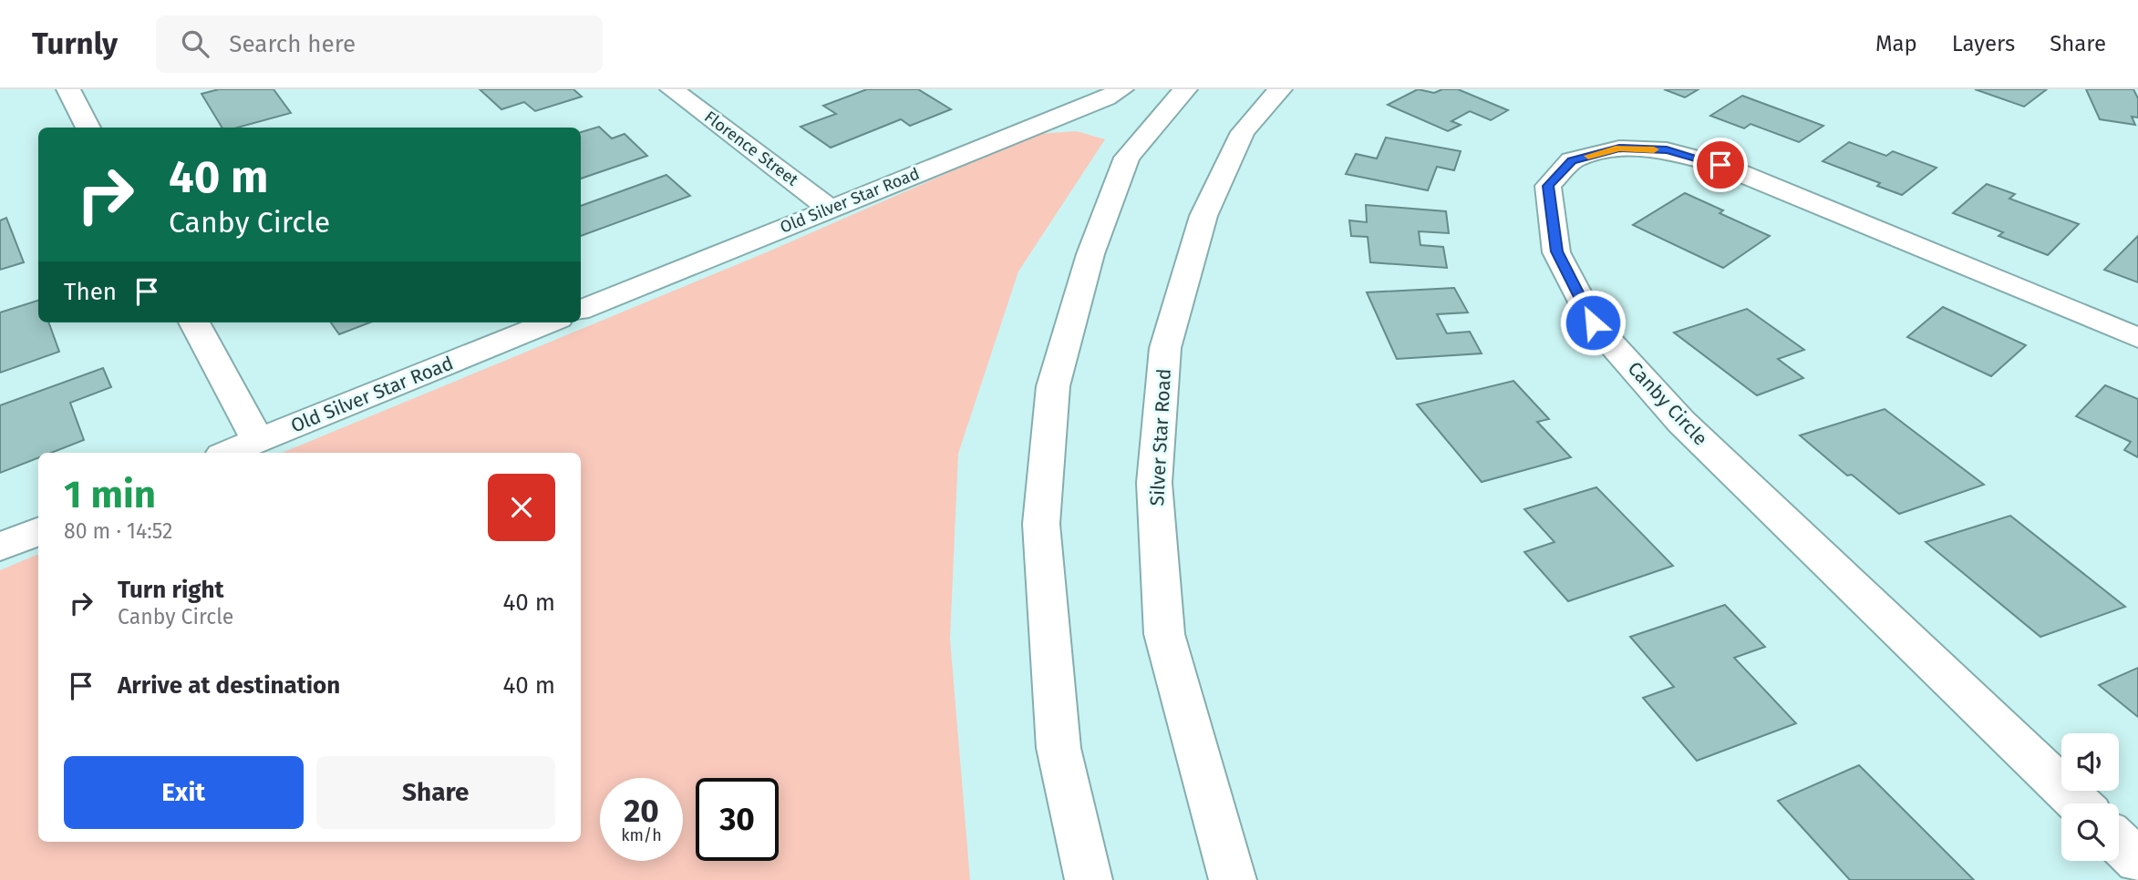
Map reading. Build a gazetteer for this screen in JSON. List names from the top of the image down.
{
  "streets": {
    "street": [
      "Florence Street",
      "Old Silver Star Road",
      "Canby Circle",
      "Silver Star Road"
    ]
  },
  "crossings": [
    ["Florence Street", "Old Silver Star Road"]
  ],
  "page": {
    "header": "Turnly",
    "search": "Search here",
    "nav": ["Map", "Layers", "Share"],
    "turn": ["40 m", "Canby Circle"],
    "then": "Then",
    "heading": ["1 min", "80 m · 14:52"],
    "list": [
      {
        "name": "Turn right",
        "note": "Canby Circle",
        "value": "40 m"
      },
      {
        "name": "Arrive at destination",
        "value": "40 m"
      }
    ],
    "buttons": ["Exit", "Share"],
    "speed": "20 km/h",
    "limit": "30"
  }
}
